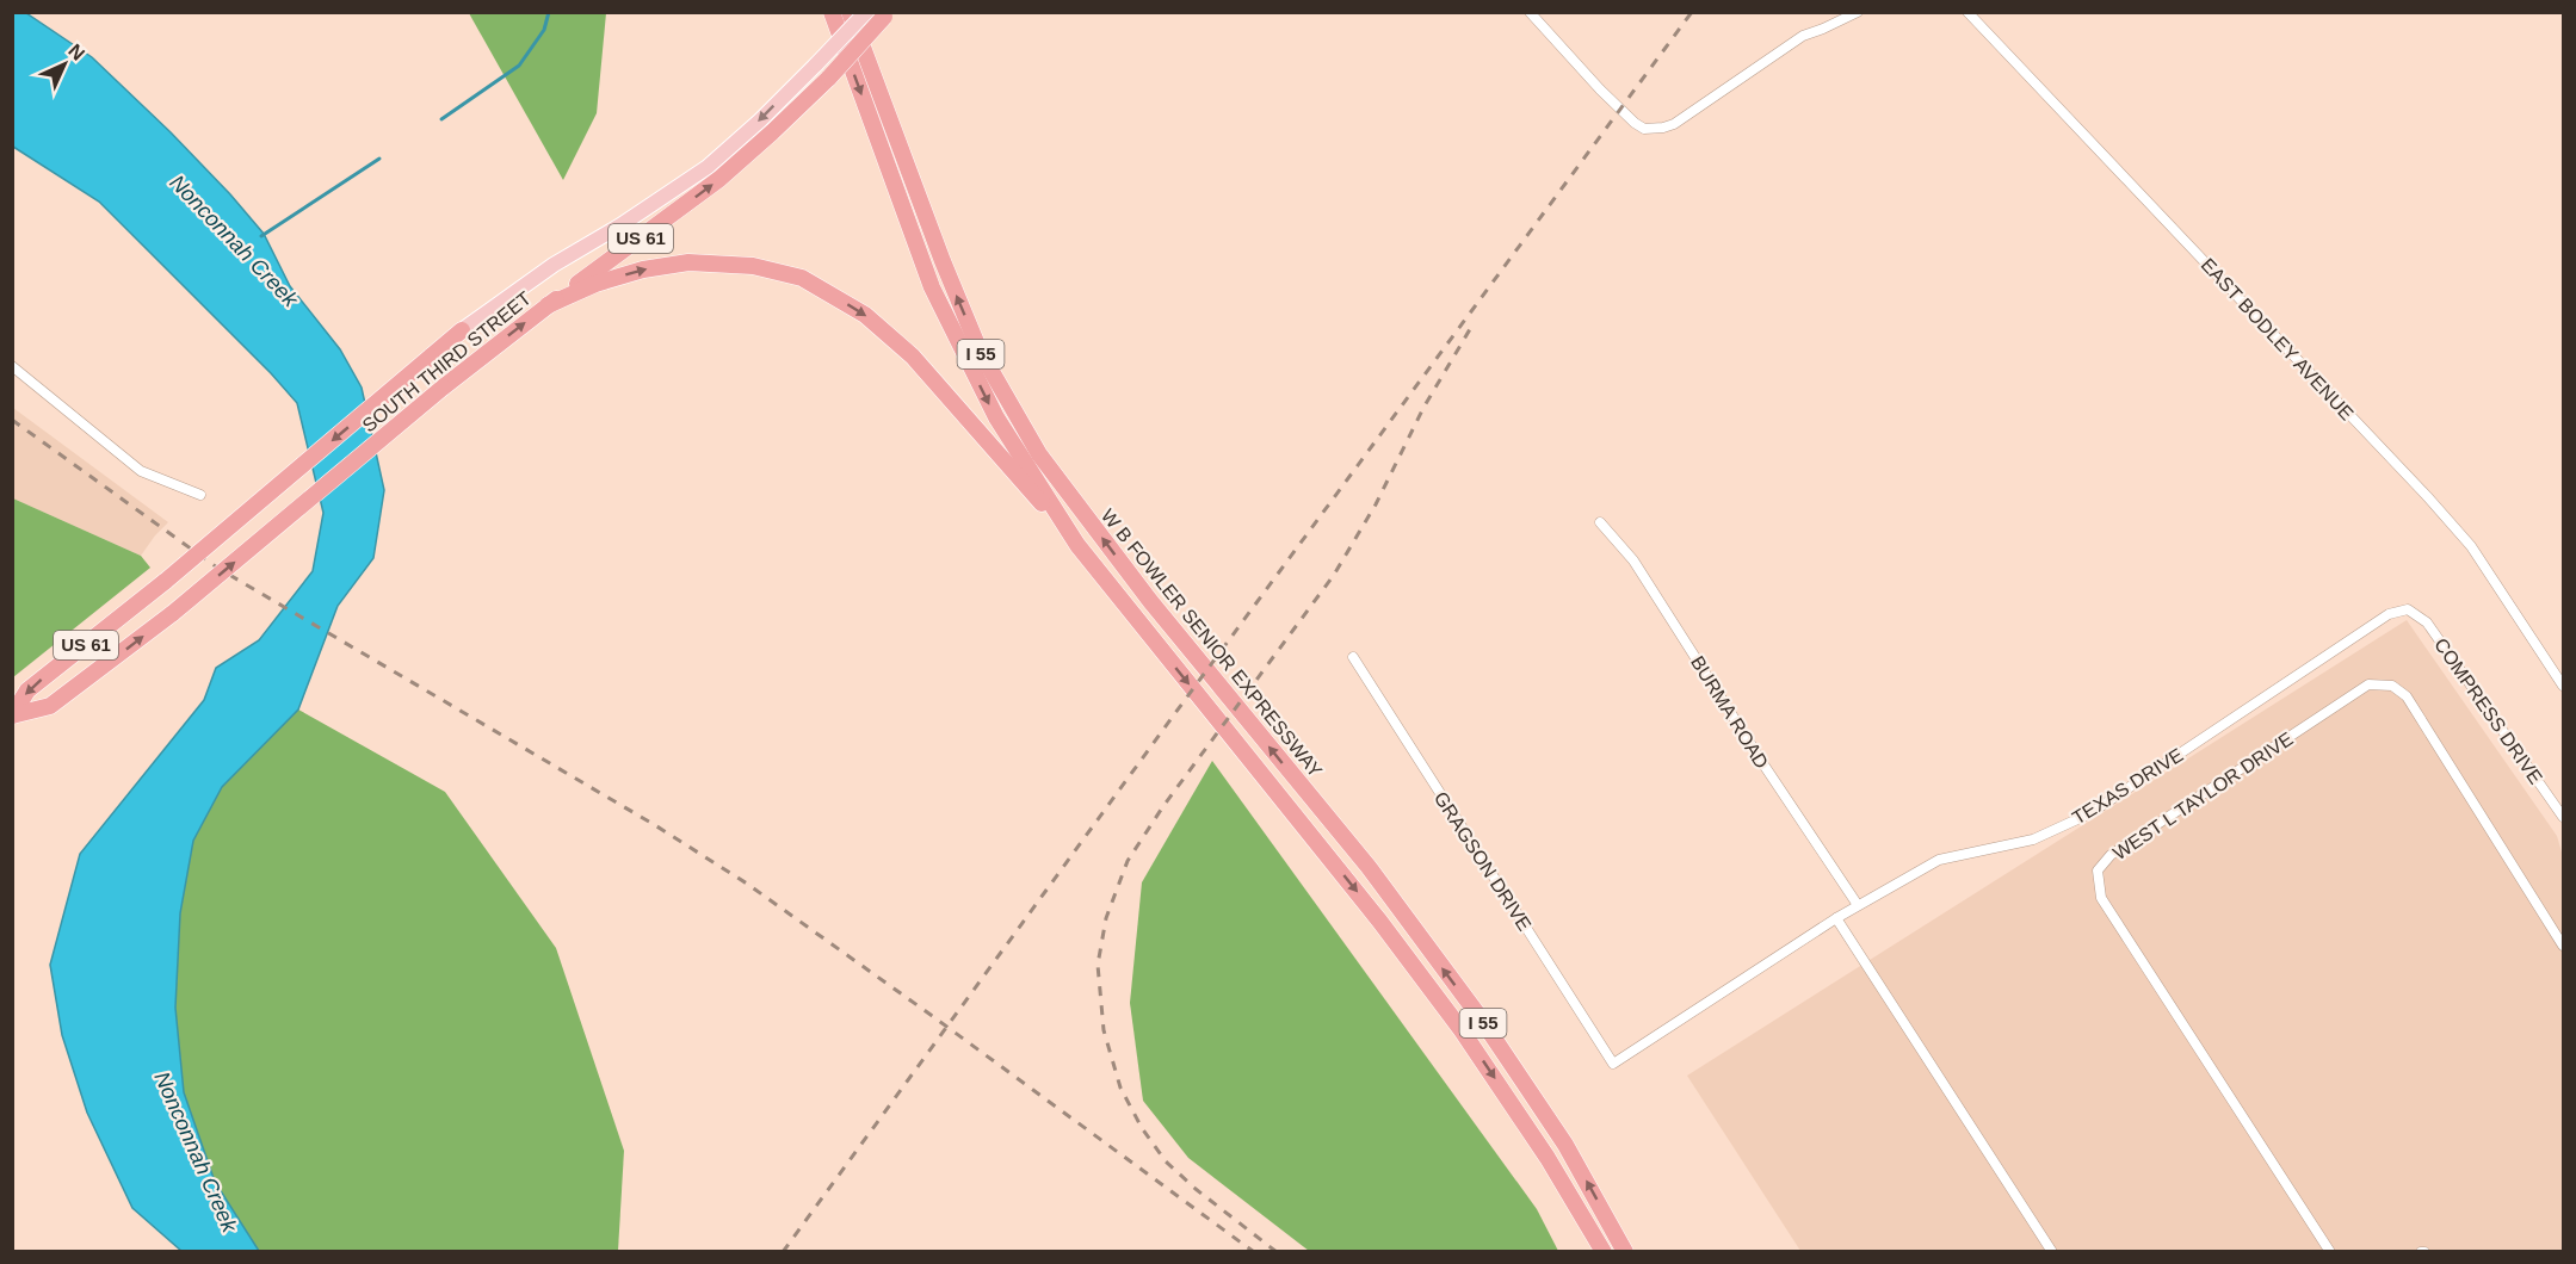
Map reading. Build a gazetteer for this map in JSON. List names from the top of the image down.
{
  "streets": {
    "highway": [
      "US 61",
      "I 55",
      "SOUTH THIRD STREET",
      "W B FOWLER SENIOR EXPRESSWAY"
    ],
    "street": [
      "EAST BODLEY AVENUE",
      "COMPRESS DRIVE",
      "BURMA ROAD",
      "TEXAS DRIVE",
      "WEST L TAYLOR DRIVE",
      "GRAGSON DRIVE"
    ]
  },
  "crossings": [
    ["COMPRESS DRIVE", "TEXAS DRIVE"],
    ["BURMA ROAD", "TEXAS DRIVE"],
    ["TEXAS DRIVE", "GRAGSON DRIVE"]
  ],
  "water": ["Nonconnah Creek"],
  "north": "top right"
}
